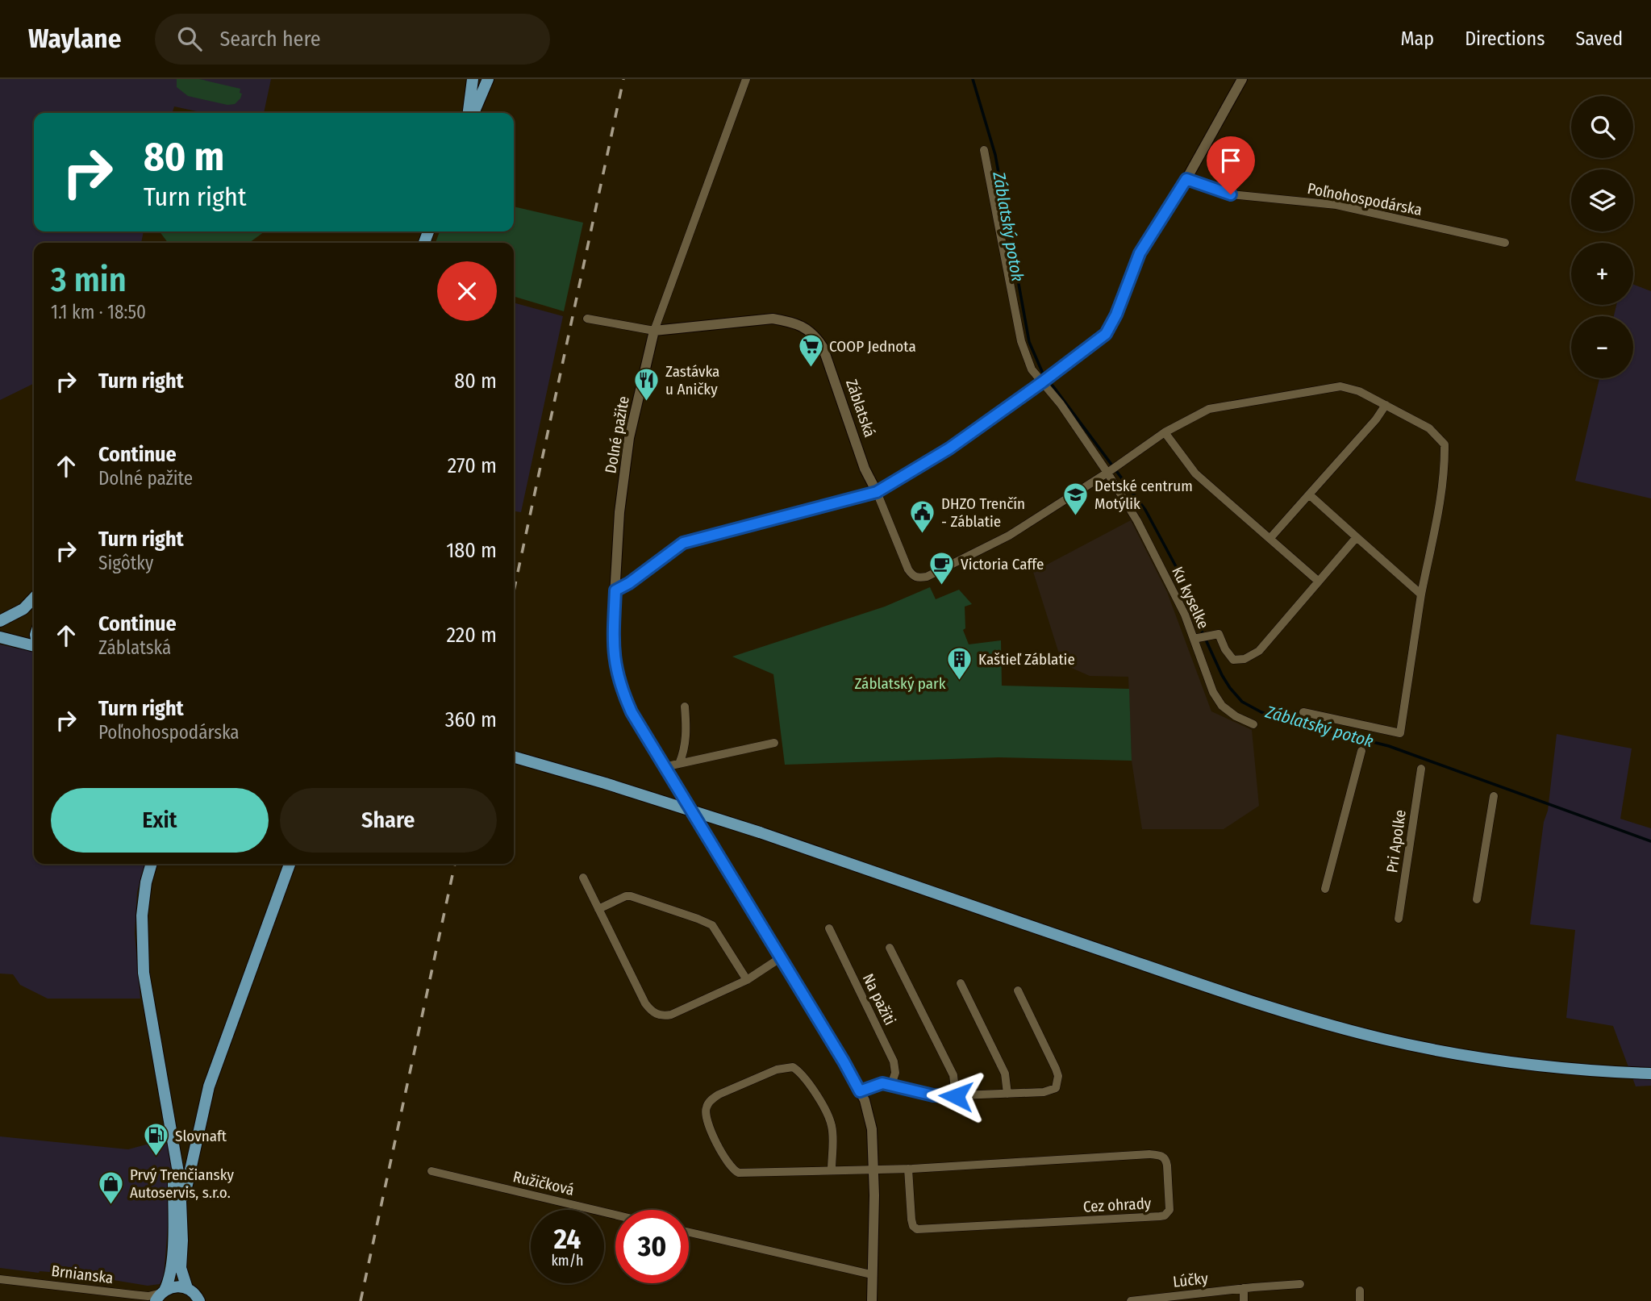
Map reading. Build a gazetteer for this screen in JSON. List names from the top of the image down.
{
  "streets": {
    "street": [
      "Poľnohospodárska",
      "Záblatská",
      "Dolné pažite",
      "Ku kyselke",
      "Pri Apolke",
      "Na pažiti",
      "Ružičková",
      "Cez ohrady",
      "Brnianska",
      "Lúčky"
    ]
  },
  "crossings": [
    ["Záblatská", "Dolné pažite"],
    ["Dolné pažite", "Cez ohrady"]
  ],
  "water": ["Záblatský potok"],
  "parks": ["Záblatský park"],
  "places": {
    "supermarket": ["COOP Jednota"],
    "restaurant": ["Zastávka u Aničky"],
    "school or university": ["Detské centrum Motýlik"],
    "public building": ["DHZO Trenčín - Záblatie"],
    "cafe": ["Victoria Caffe"],
    "building": ["Kaštieľ Záblatie"],
    "fuel station": ["Slovnaft"],
    "shop": ["Prvý Trenčiansky Autoservis, s.r.o."]
  },
  "page": {
    "header": "Waylane",
    "search": "Search here",
    "nav": ["Map", "Directions", "Saved"],
    "map_buttons": ["+", "−"],
    "turn": ["80 m", "Turn right"],
    "heading": ["3 min", "1.1 km · 18:50"],
    "list": [
      {
        "name": "Turn right",
        "value": "80 m"
      },
      {
        "name": "Continue",
        "note": "Dolné pažite",
        "value": "270 m"
      },
      {
        "name": "Turn right",
        "note": "Sigôtky",
        "value": "180 m"
      },
      {
        "name": "Continue",
        "note": "Záblatská",
        "value": "220 m"
      },
      {
        "name": "Turn right",
        "note": "Poľnohospodárska",
        "value": "360 m"
      }
    ],
    "buttons": ["Exit", "Share"],
    "speed": "24 km/h",
    "limit": "30"
  }
}
